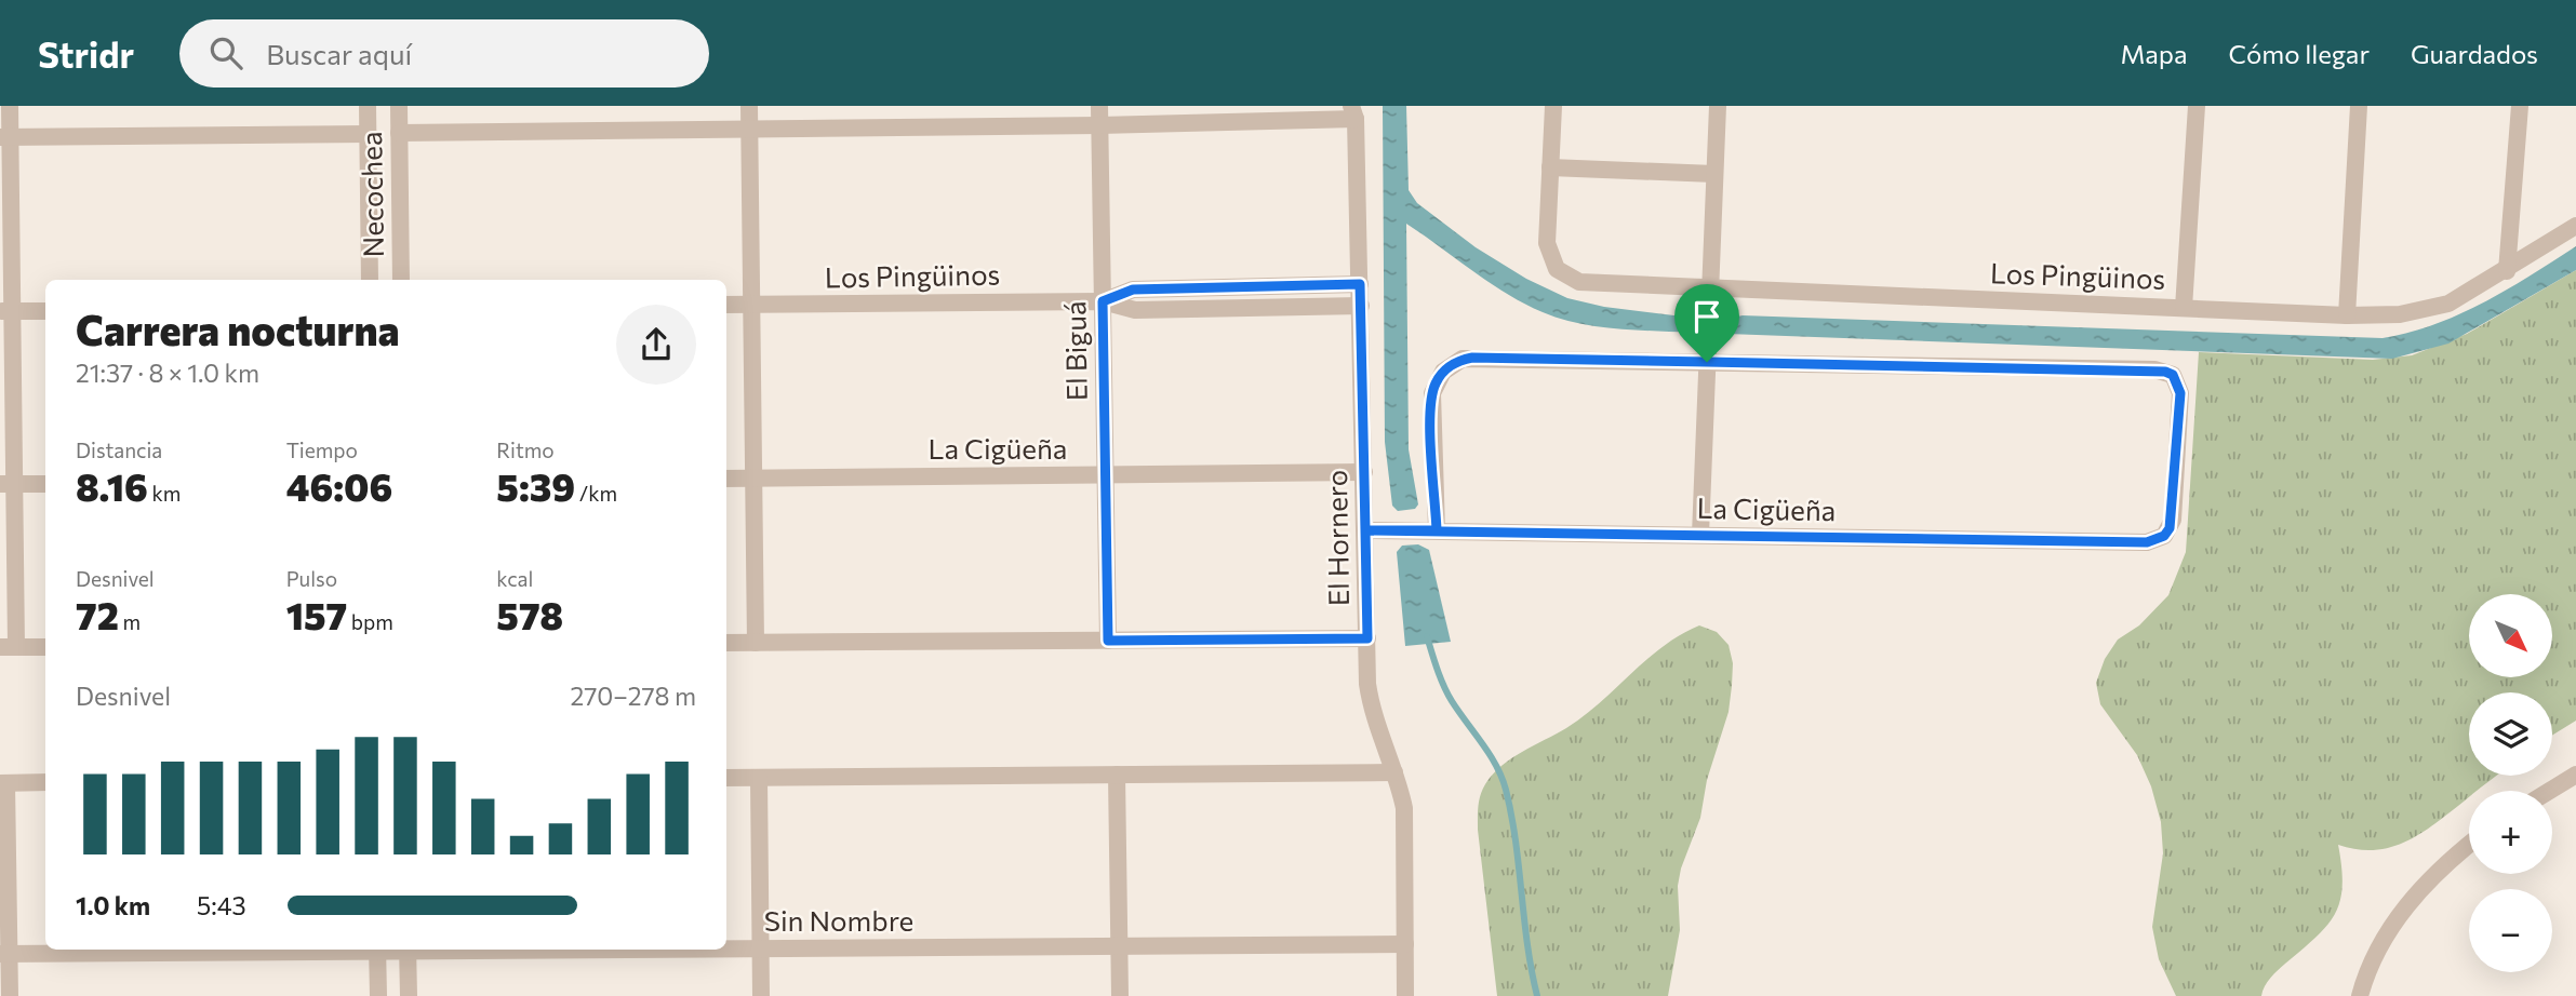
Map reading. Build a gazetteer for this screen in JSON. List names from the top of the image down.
{
  "streets": {
    "street": [
      "Necochea",
      "Los Pingüinos",
      "El Biguá",
      "La Cigüeña",
      "El Hornero",
      "Sin Nombre"
    ]
  },
  "crossings": [
    ["Los Pingüinos", "El Biguá"],
    ["Los Pingüinos", "El Hornero"],
    ["El Biguá", "La Cigüeña"],
    ["La Cigüeña", "El Hornero"],
    ["El Hornero", "Sin Nombre"]
  ],
  "north": "bottom right",
  "page": {
    "header": "Stridr",
    "search": "Buscar aquí",
    "nav": ["Mapa", "Cómo llegar", "Guardados"],
    "heading": ["Carrera nocturna", "21:37 · 8 × 1.0 km"],
    "stats": [
      ["Distancia", "8.16 km"],
      ["Tiempo", "46:06"],
      ["Ritmo", "5:39 /km"],
      ["Desnivel", "72 m"],
      ["Pulso", "157 bpm"],
      ["kcal", "578"]
    ],
    "map_buttons": ["+", "−"],
    "chart": ["Desnivel", "270–278 m"],
    "list": [
      {
        "name": "1.0 km",
        "note": "5:43"
      }
    ]
  }
}
